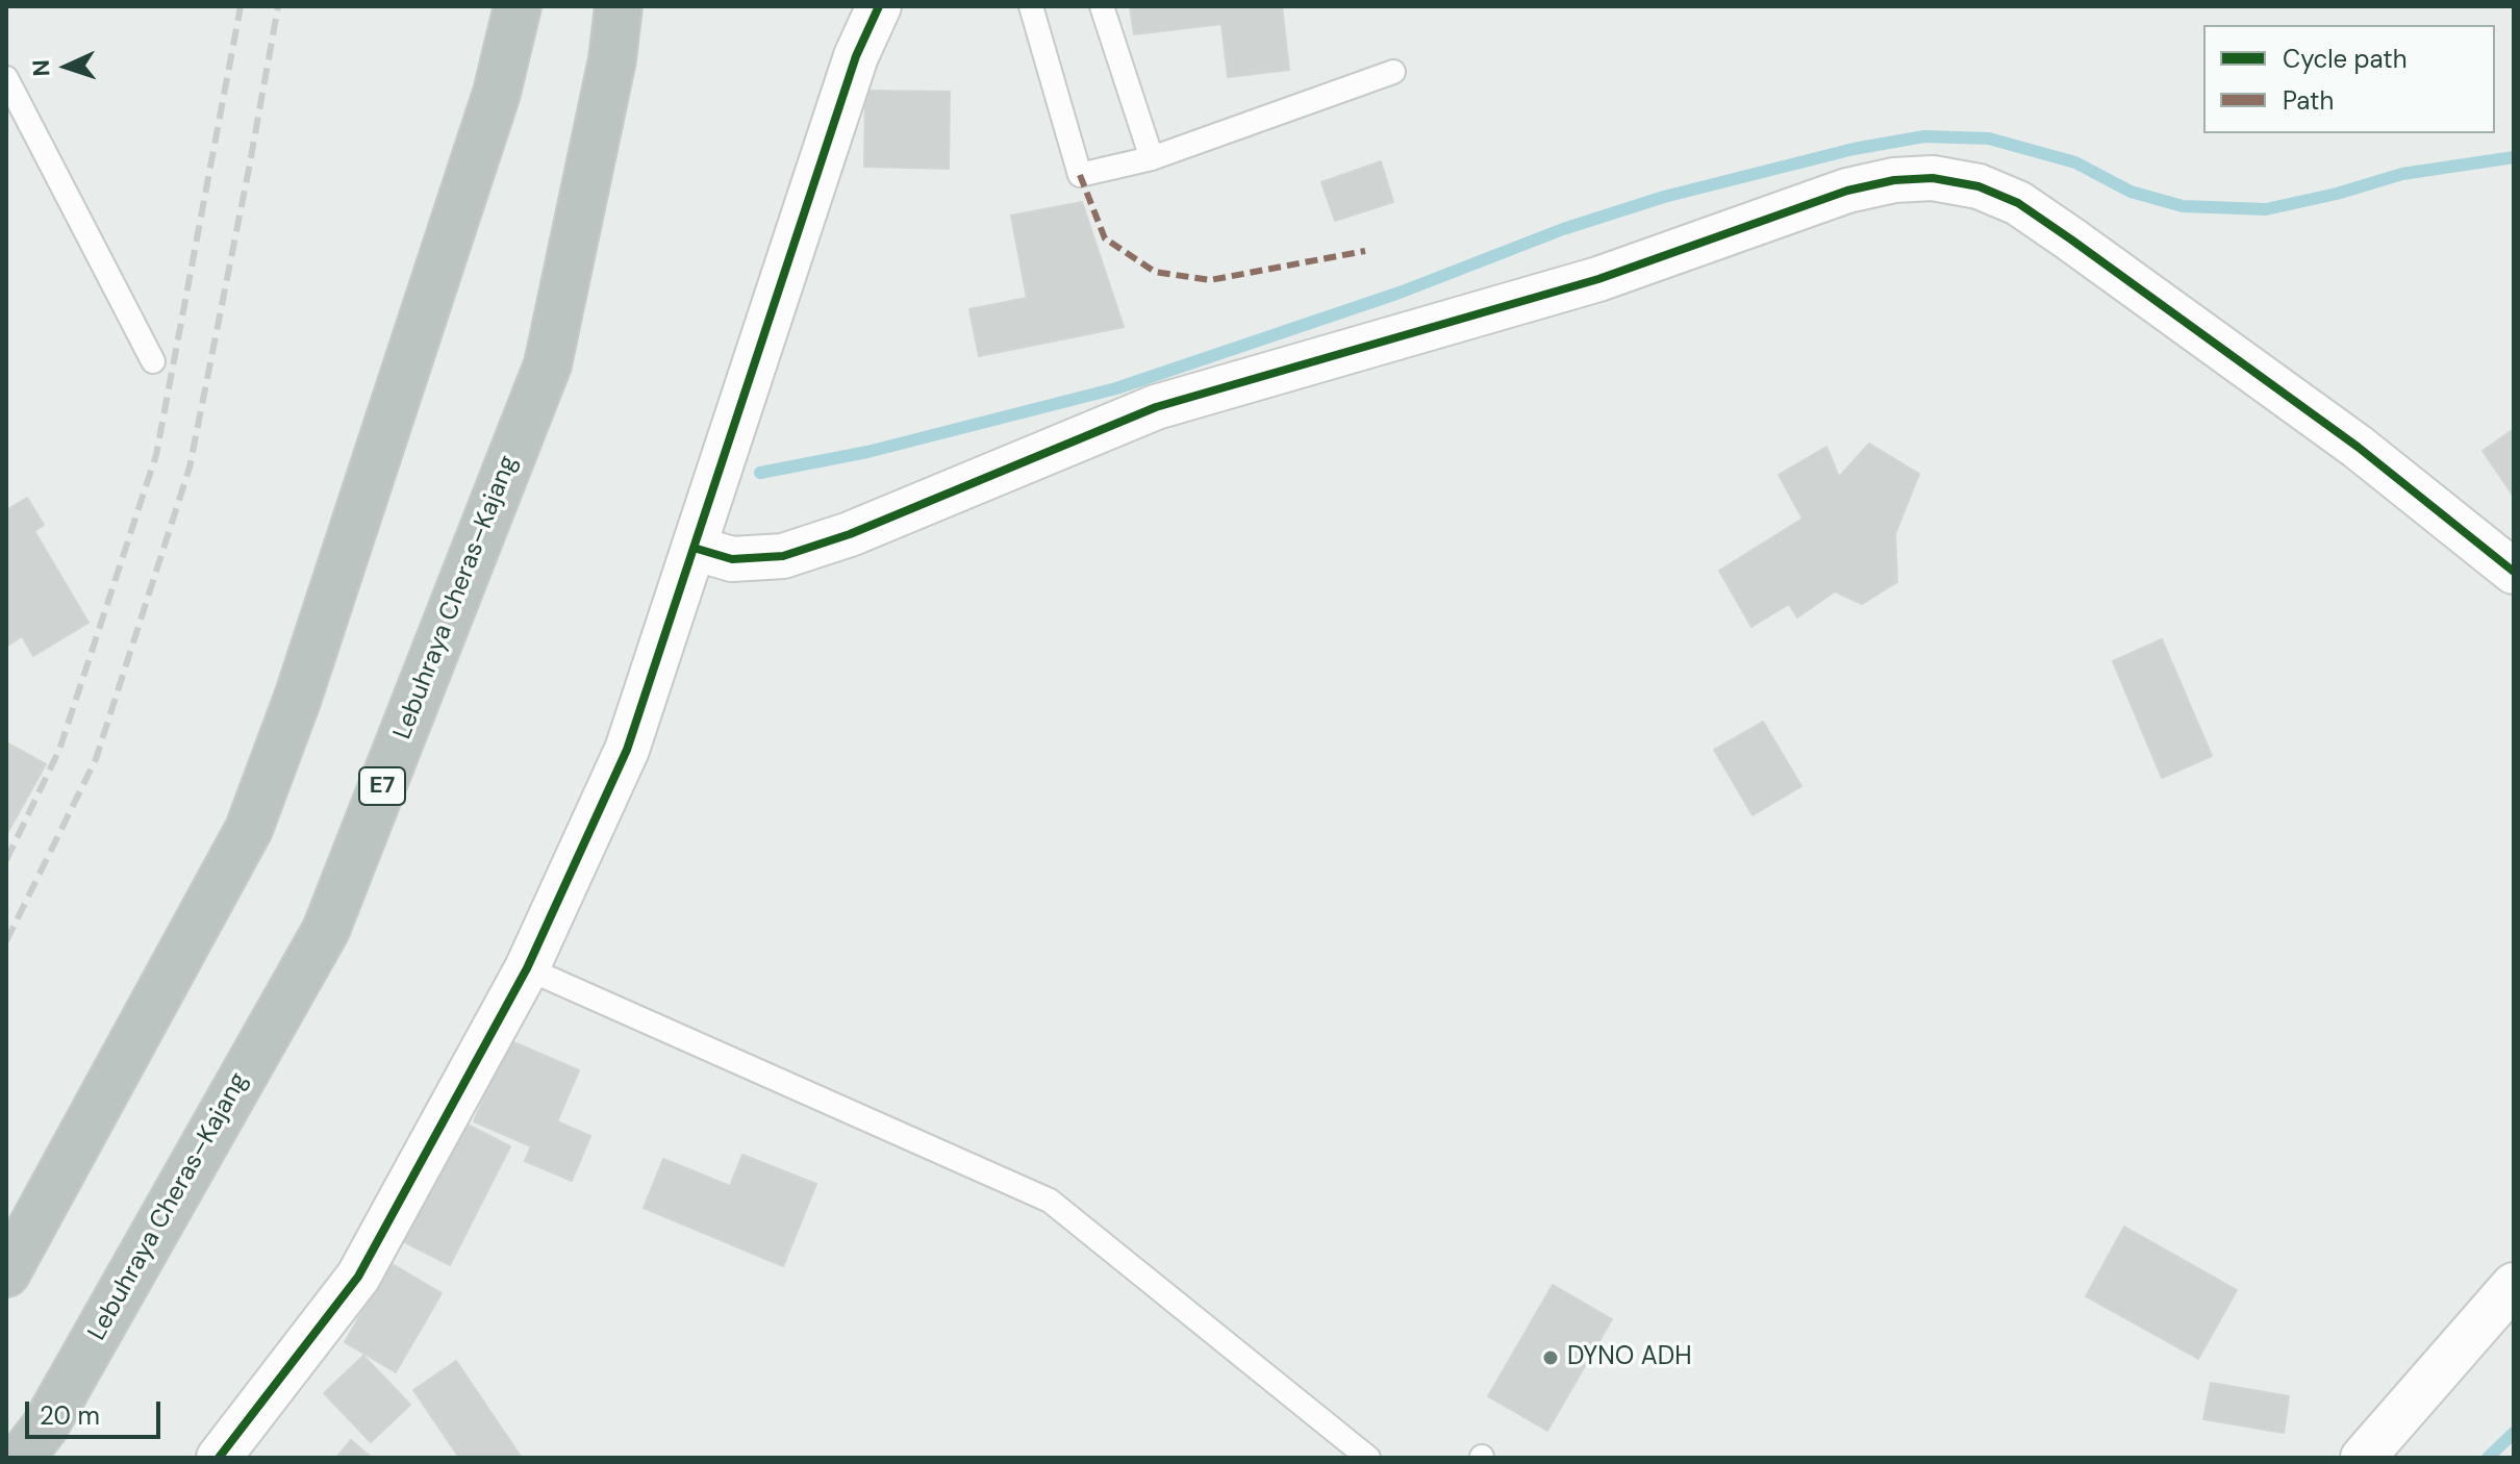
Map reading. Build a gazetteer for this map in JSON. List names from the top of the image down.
{
  "streets": {
    "highway": ["Lebuhraya Cheras–Kajang", "E7"]
  },
  "places": ["DYNO ADH"],
  "legend": ["Cycle path", "Path"],
  "scale_bar": "20 m",
  "north": "left"
}
